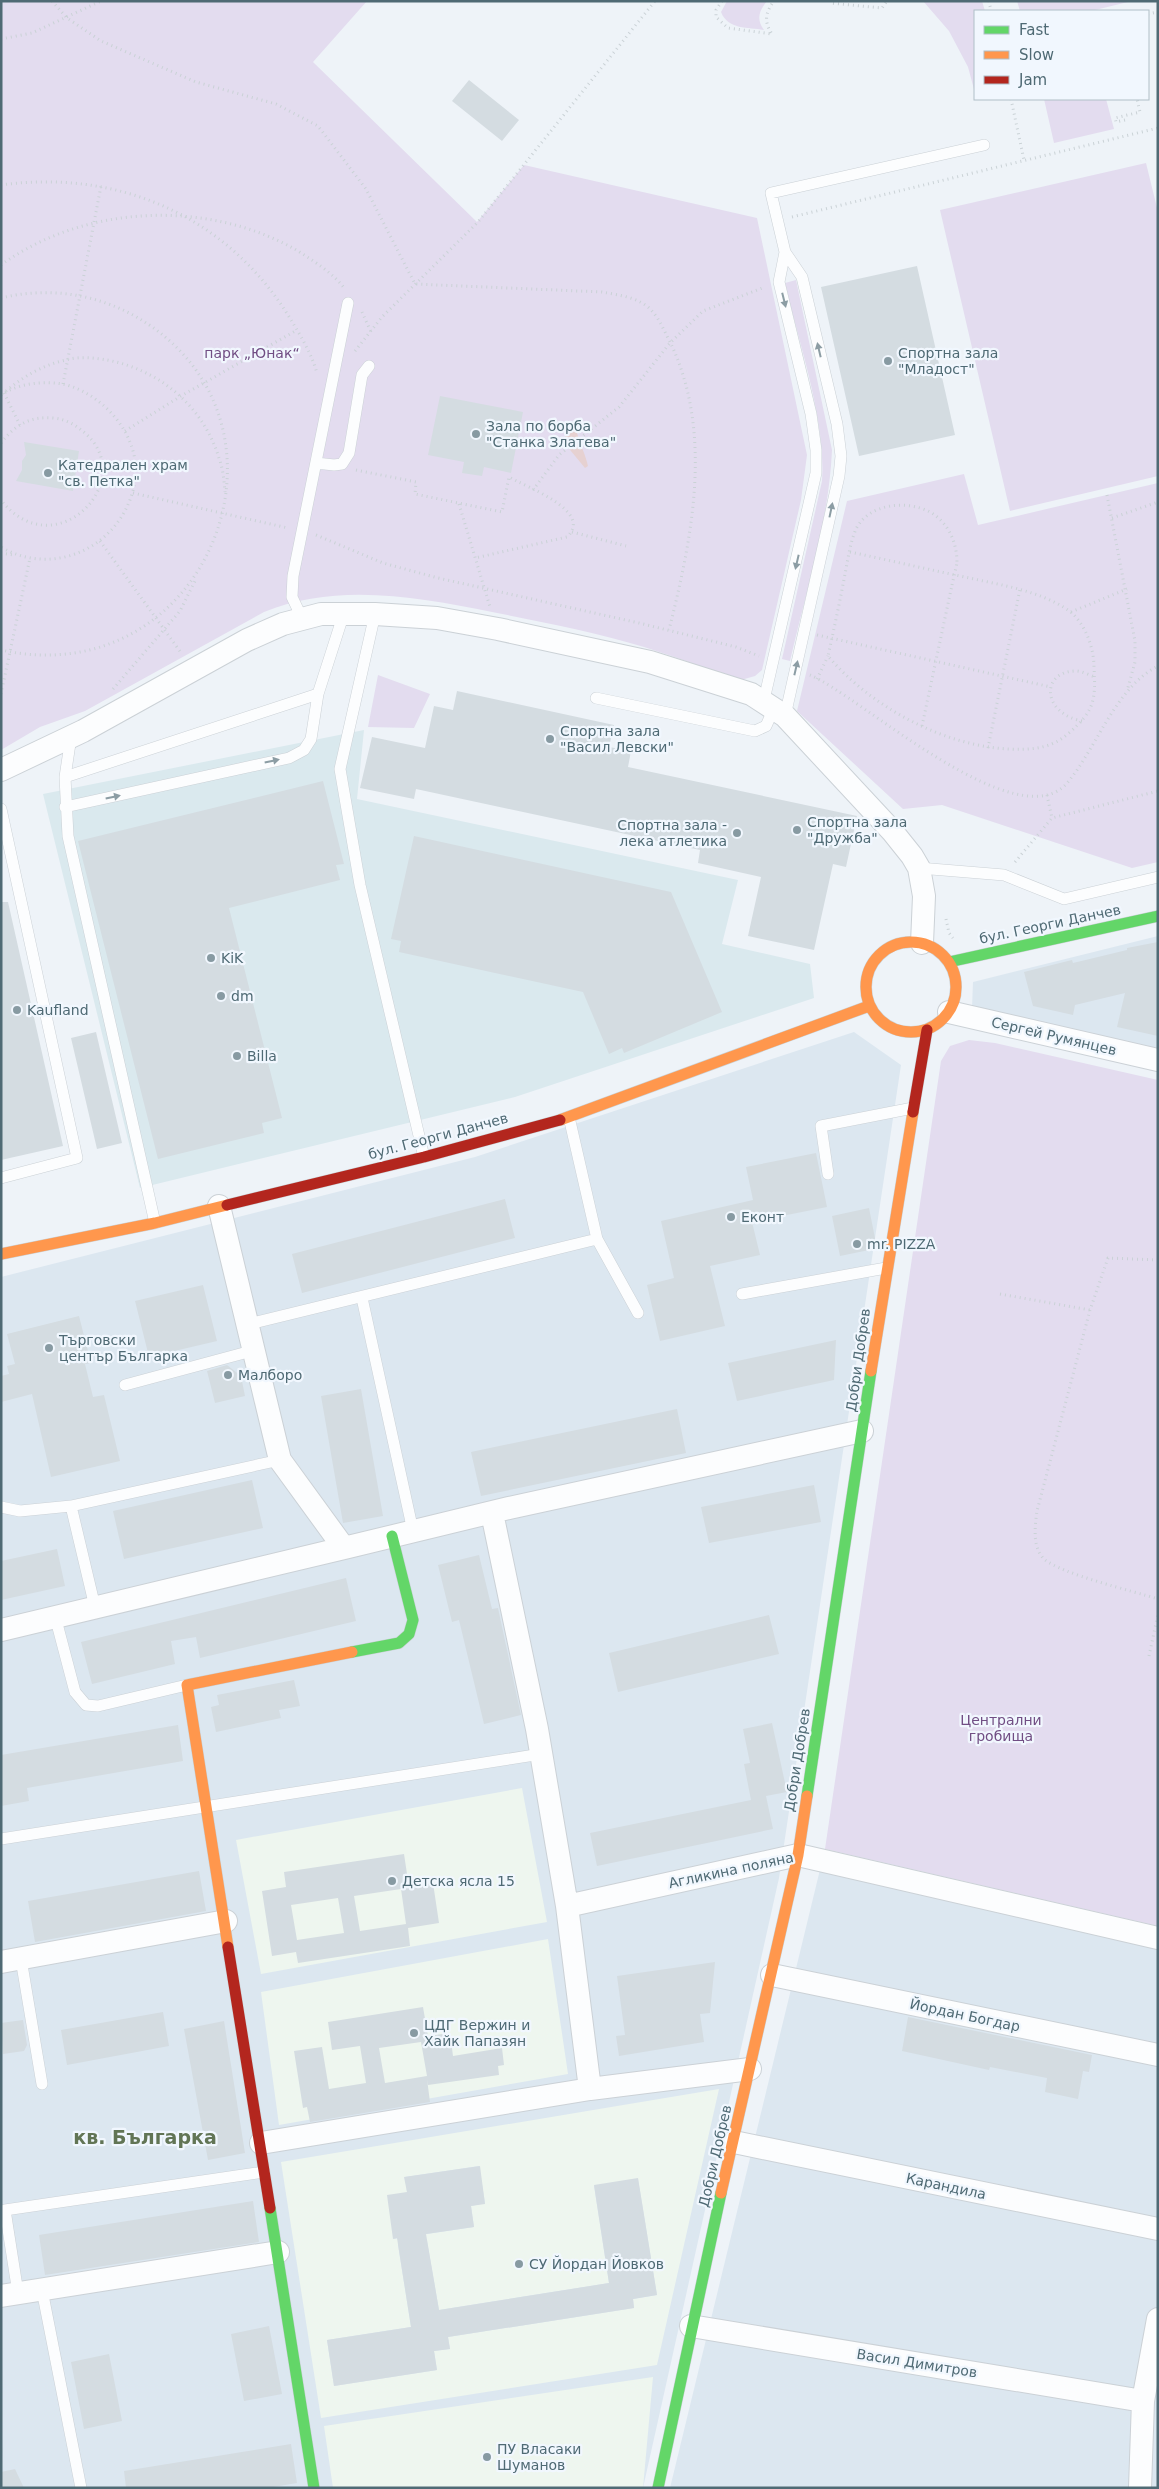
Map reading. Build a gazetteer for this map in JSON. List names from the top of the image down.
{
  "streets": {
    "street": [
      "бул. Георги Данчев",
      "Сергей Румянцев",
      "Добри Добрев",
      "Агликина поляна",
      "Йордан Богдар",
      "Карандила",
      "Васил Димитров"
    ]
  },
  "crossings": [
    ["бул. Георги Данчев", "Сергей Румянцев"],
    ["бул. Георги Данчев", "Добри Добрев"],
    ["Сергей Румянцев", "Добри Добрев"],
    ["Добри Добрев", "Агликина поляна"],
    ["Добри Добрев", "Йордан Богдар"],
    ["Добри Добрев", "Карандила"],
    ["Добри Добрев", "Васил Димитров"]
  ],
  "districts": ["кв. Българка"],
  "parks": ["парк „Юнак“", "Централни гробища"],
  "places": [
    "Спортна зала \"Младост\"",
    "Зала по борба \"Станка Златева\"",
    "Катедрален храм \"св. Петка\"",
    "Спортна зала \"Васил Левски\"",
    "Спортна зала \"Дружба\"",
    "Спортна зала - лека атлетика",
    "KiK",
    "dm",
    "Kaufland",
    "Billa",
    "Еконт",
    "mr. PIZZA",
    "Търговски център Българка",
    "Малборо",
    "Детска ясла 15",
    "ЦДГ Вержин и Хайк Папазян",
    "СУ Йордан Йовков",
    "ПУ Власаки Шуманов"
  ],
  "legend": ["Fast", "Slow", "Jam"]
}
